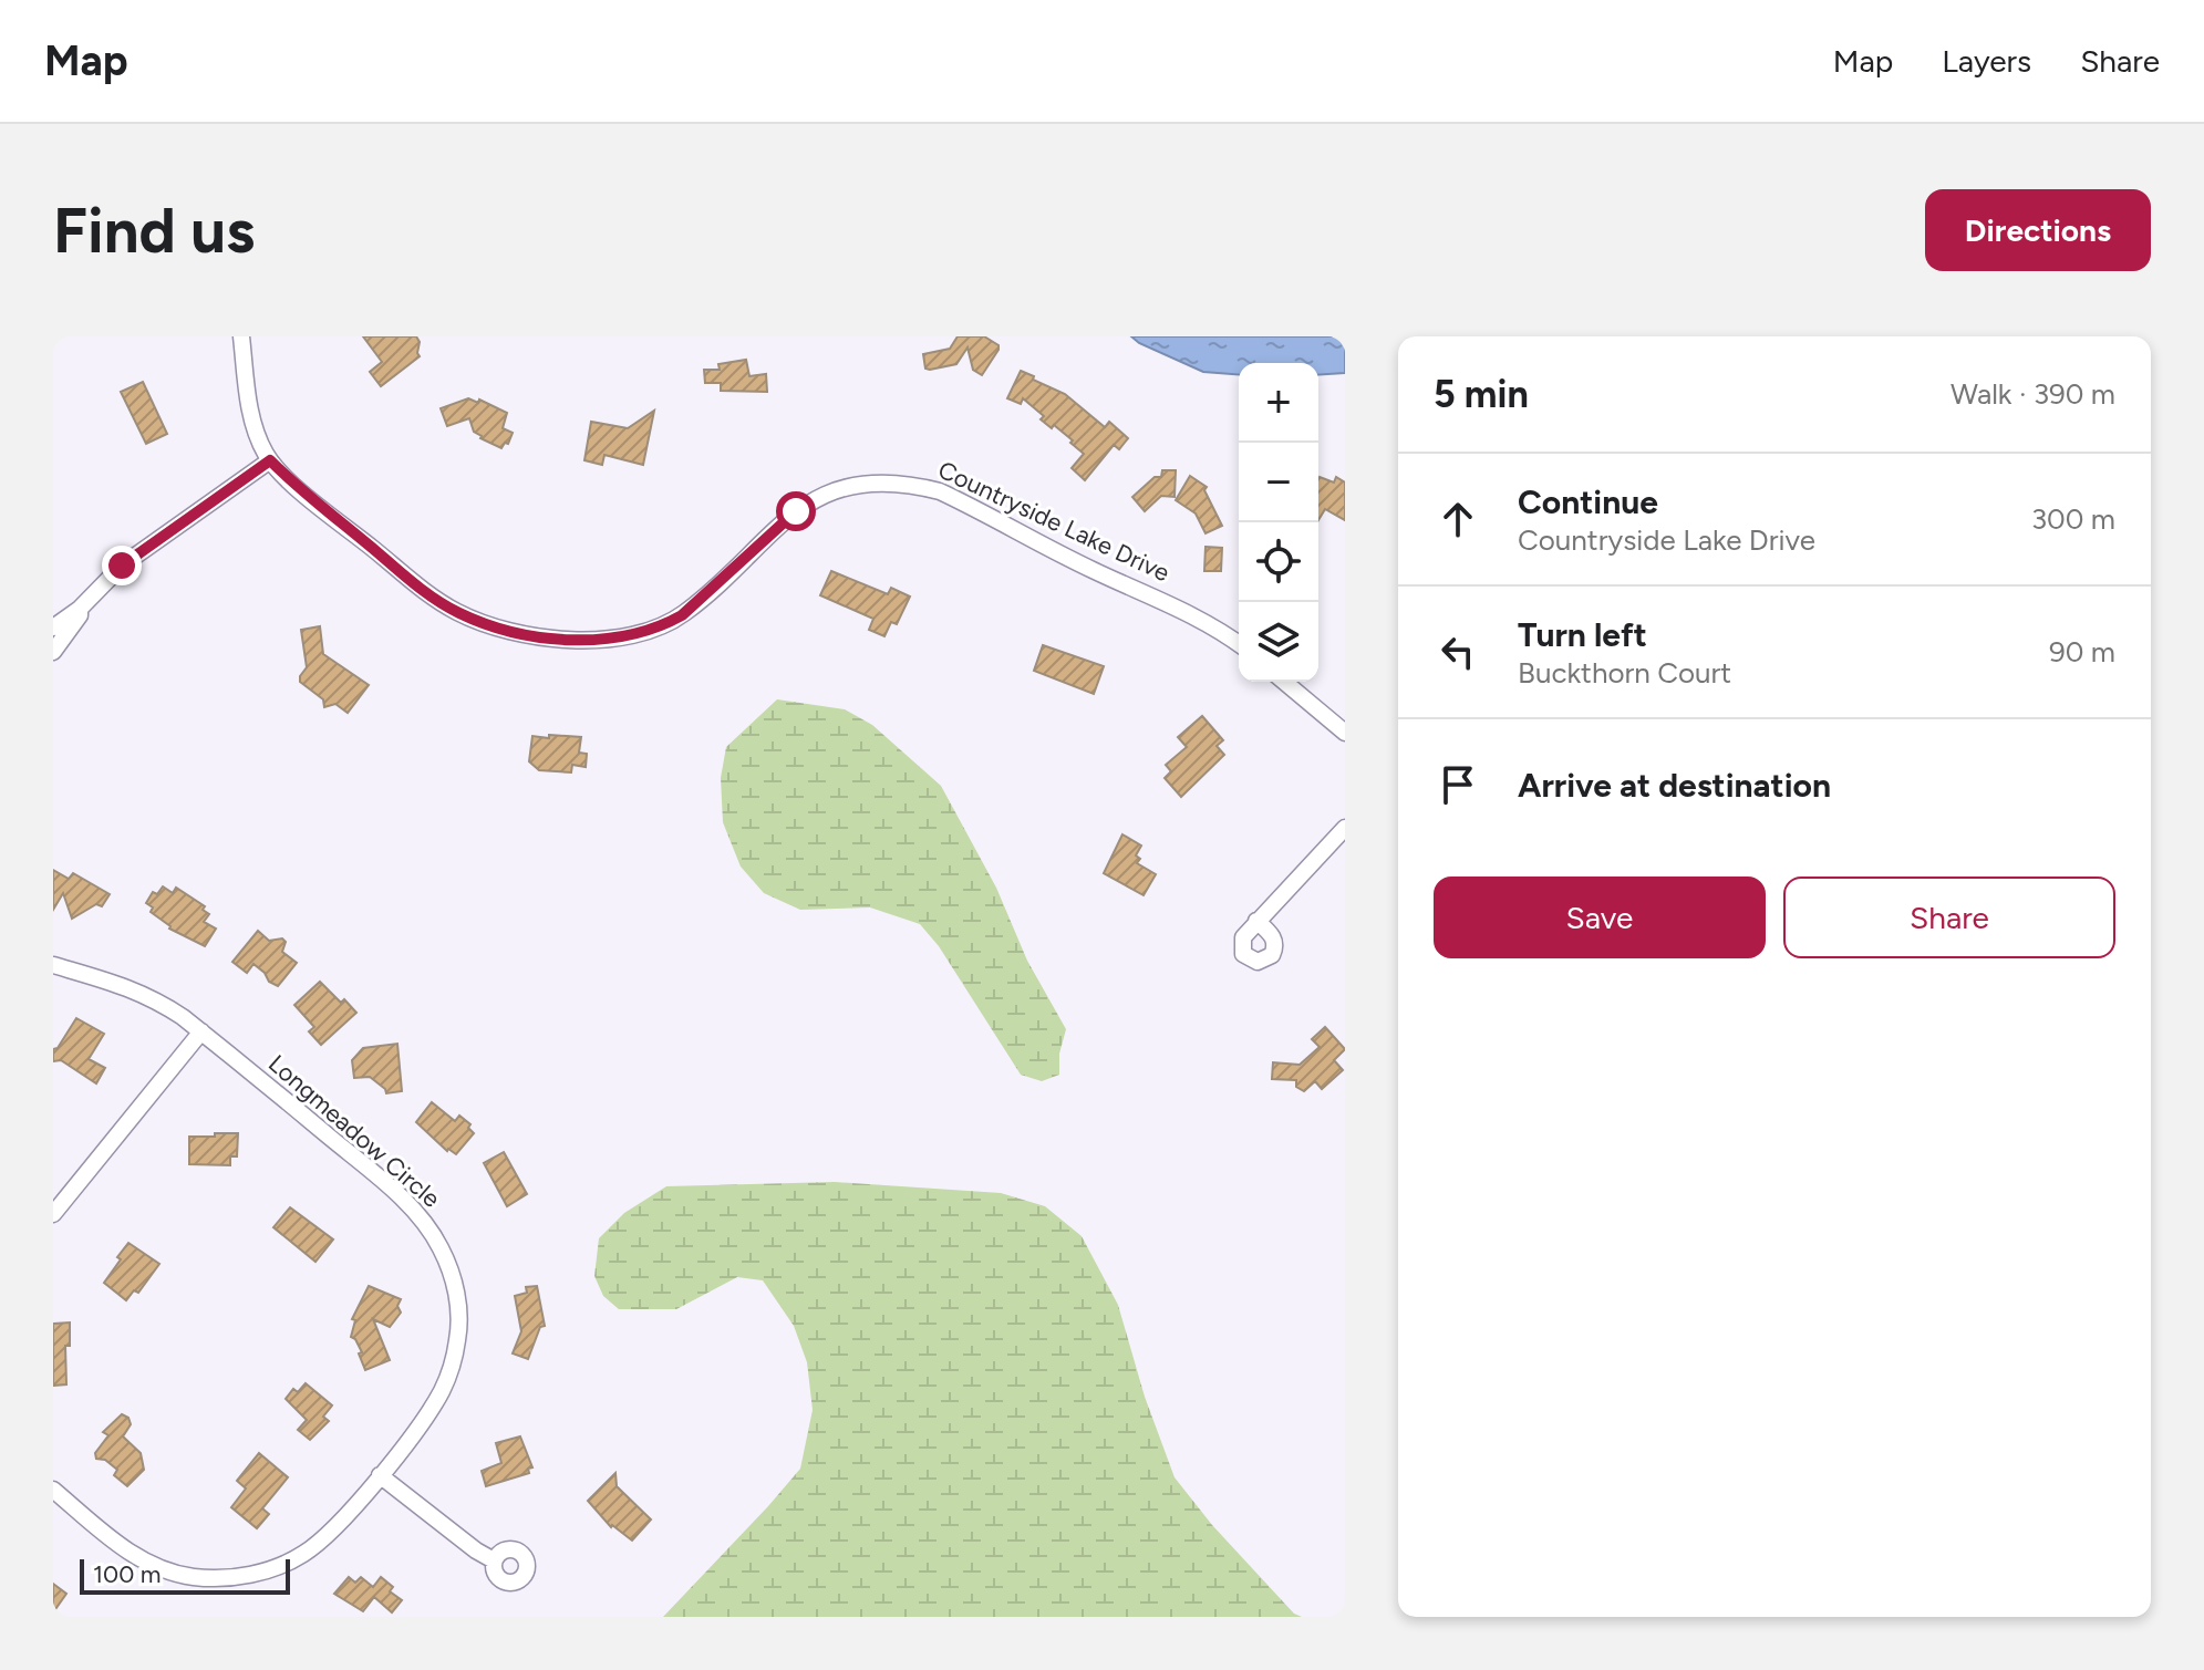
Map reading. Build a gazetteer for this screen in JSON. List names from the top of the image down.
{
  "streets": {
    "street": ["Countryside Lake Drive", "Longmeadow Circle"]
  },
  "scale_bar": "100 m",
  "page": {
    "header": "Map",
    "nav": ["Map", "Layers", "Share"],
    "buttons": [
      "Directions",
      ["Save", "Share"]
    ],
    "title": "Find us",
    "heading": ["5 min", "Walk · 390 m"],
    "map_buttons": ["+", "−"],
    "list": [
      ["Continue", "Countryside Lake Drive", "300 m"],
      ["Turn left", "Buckthorn Court", "90 m"],
      "Arrive at destination"
    ],
    "scale": "100 m"
  }
}
